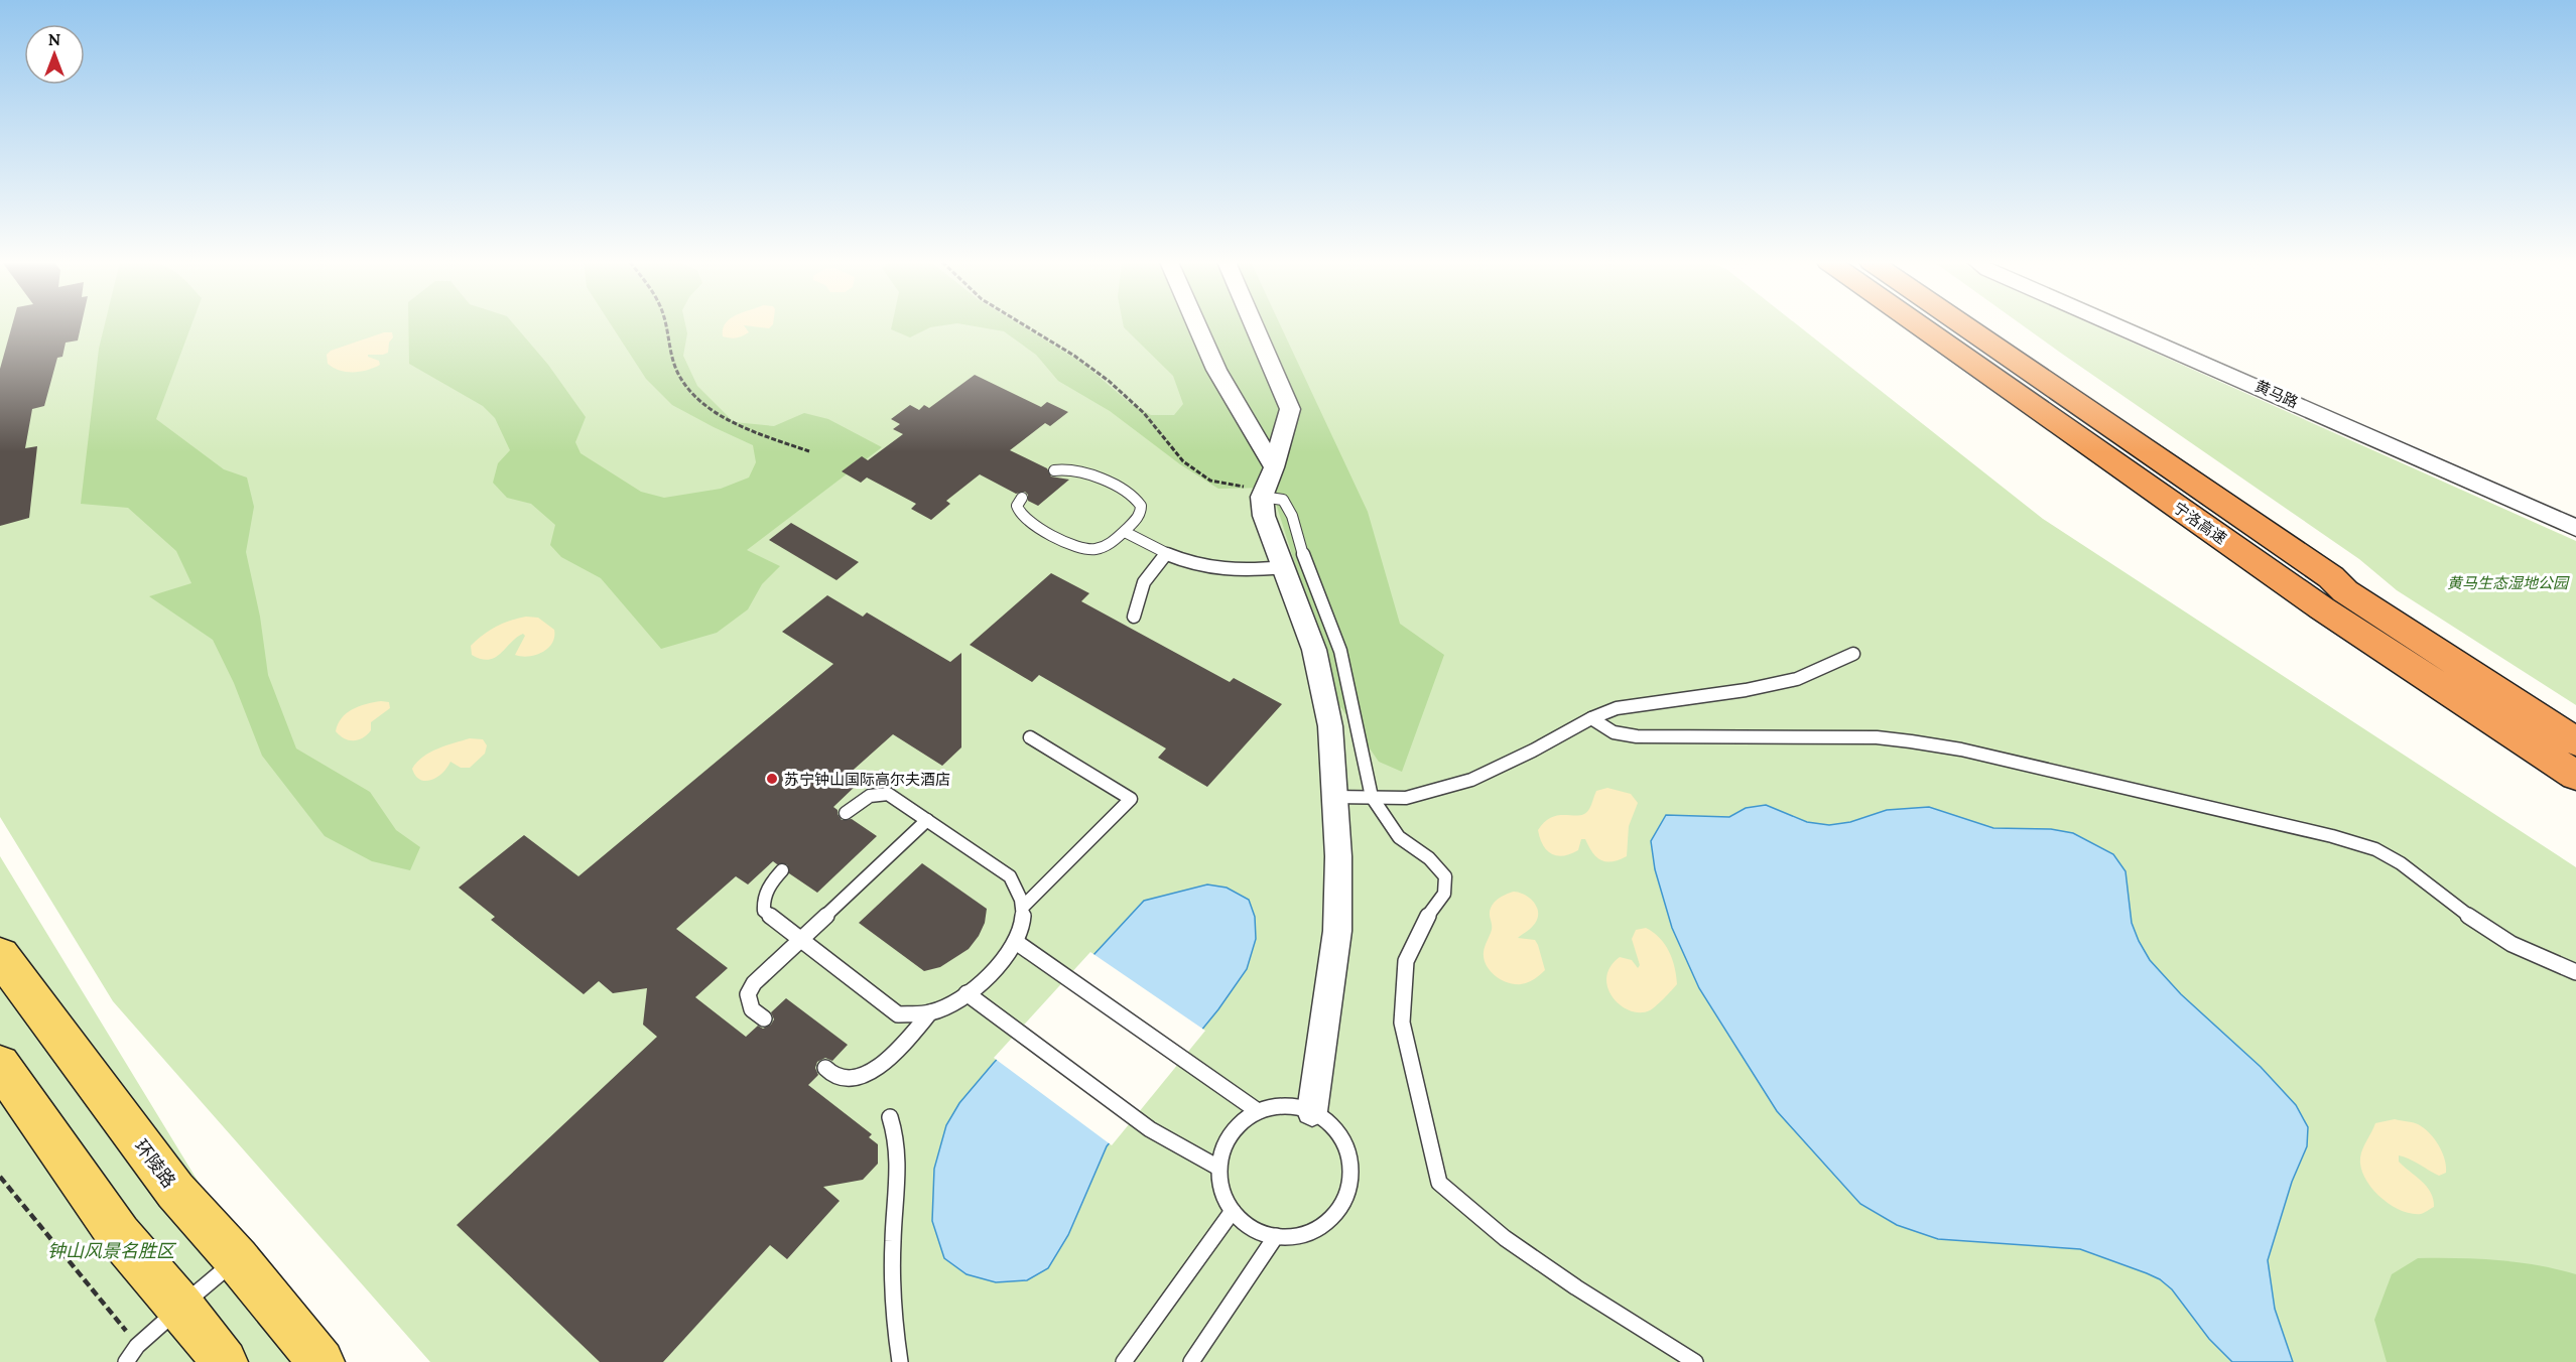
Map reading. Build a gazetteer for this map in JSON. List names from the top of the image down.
{
  "streets": {
    "highway": ["宁洛高速"],
    "main road": ["环陵路"],
    "street": ["黄马路"]
  },
  "parks": ["黄马生态湿地公园", "钟山风景名胜区"],
  "places": ["苏宁钟山国际高尔夫酒店"],
  "north": "top"
}
